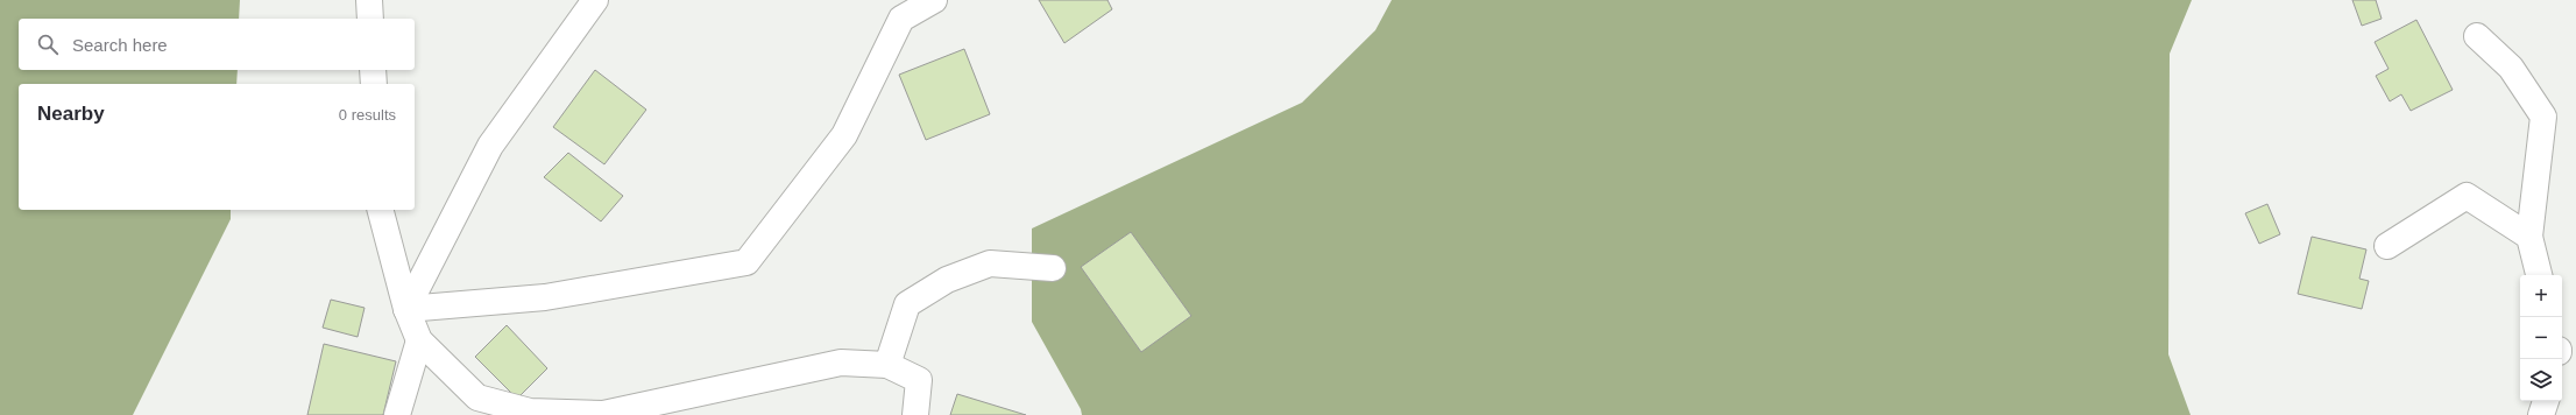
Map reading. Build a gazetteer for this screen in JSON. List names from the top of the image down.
{
  "page": {
    "search": "Search here",
    "heading": ["Nearby", "0 results"],
    "map_buttons": ["+", "−"]
  }
}
